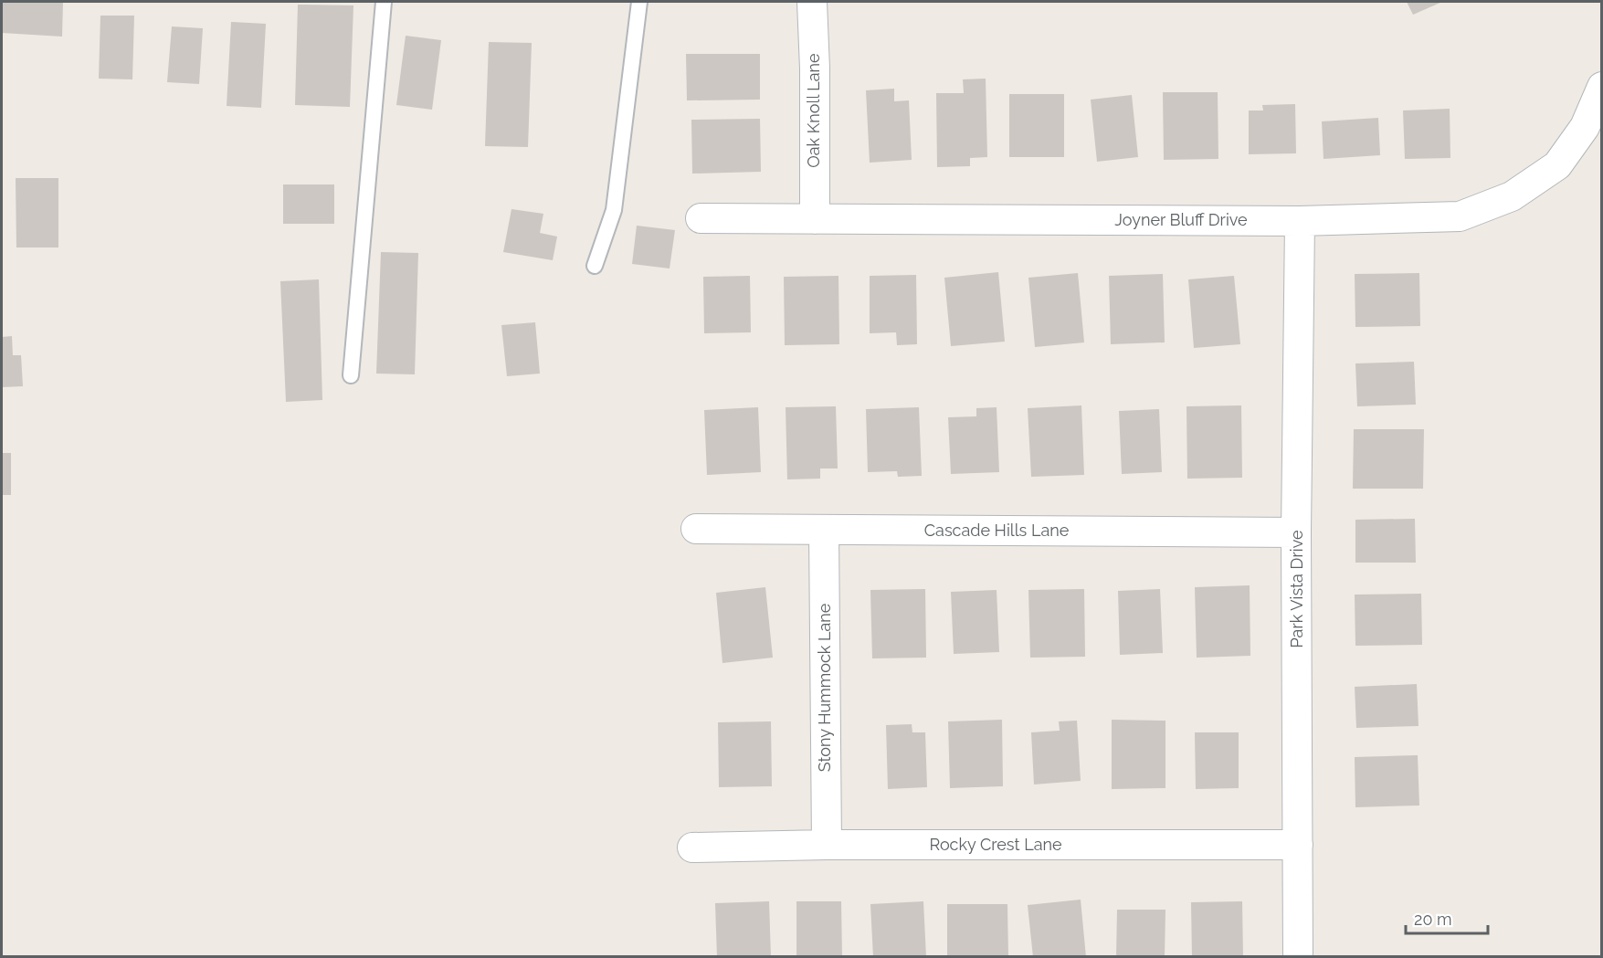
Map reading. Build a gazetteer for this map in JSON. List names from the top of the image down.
{
  "streets": {
    "street": [
      "Oak Knoll Lane",
      "Joyner Bluff Drive",
      "Cascade Hills Lane",
      "Park Vista Drive",
      "Stony Hummock Lane",
      "Rocky Crest Lane"
    ]
  },
  "crossings": [
    ["Oak Knoll Lane", "Joyner Bluff Drive"],
    ["Joyner Bluff Drive", "Park Vista Drive"],
    ["Cascade Hills Lane", "Park Vista Drive"],
    ["Cascade Hills Lane", "Stony Hummock Lane"],
    ["Park Vista Drive", "Rocky Crest Lane"],
    ["Stony Hummock Lane", "Rocky Crest Lane"]
  ],
  "scale_bar": "20 m"
}
